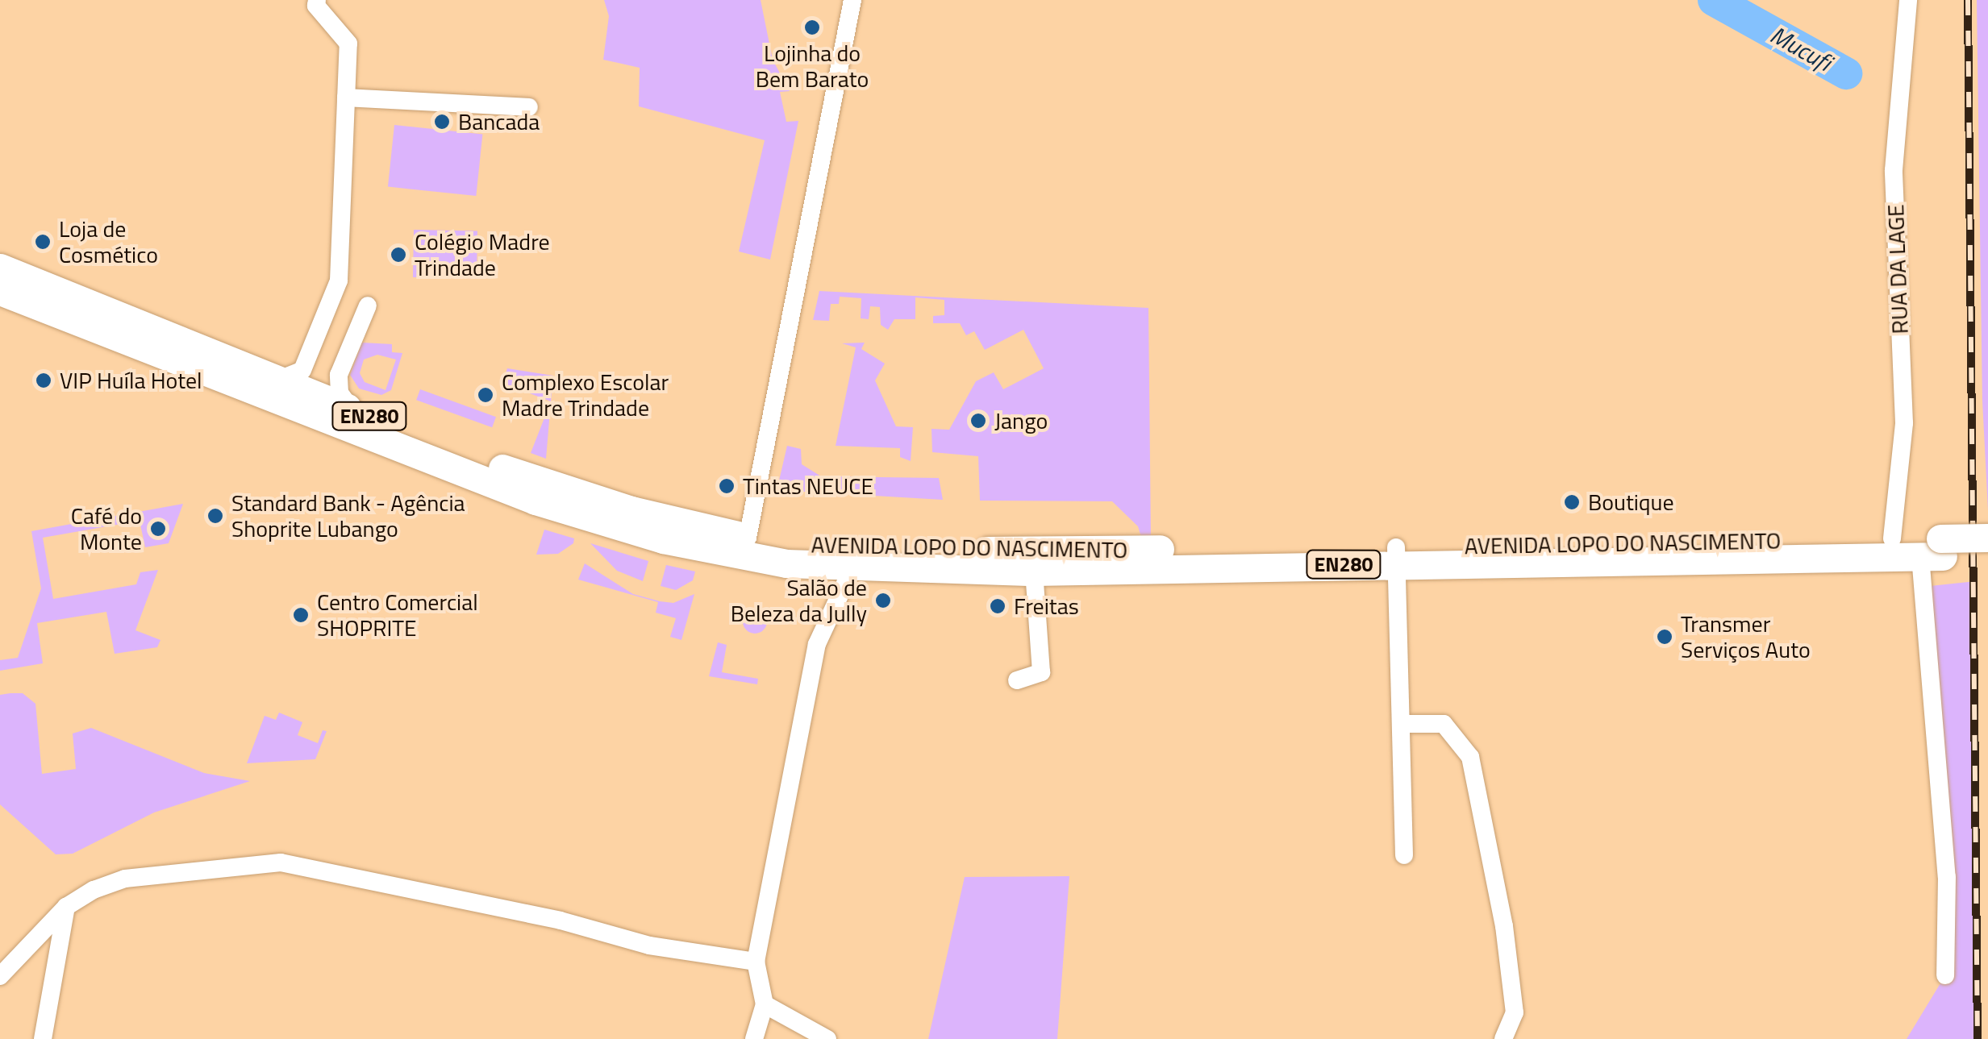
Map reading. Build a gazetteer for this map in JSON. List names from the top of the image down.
{
  "streets": {
    "main road": ["EN280", "AVENIDA LOPO DO NASCIMENTO"],
    "street": ["RUA DA LAGE"]
  },
  "crossings": [
    ["RUA DA LAGE", "AVENIDA LOPO DO NASCIMENTO"]
  ],
  "water": ["Mucufi"],
  "places": [
    "Lojinha do Bem Barato",
    "Bancada",
    "Loja de Cosmético",
    "Colégio Madre Trindade",
    "VIP Huíla Hotel",
    "Complexo Escolar Madre Trindade",
    "Jango",
    "Tintas NEUCE",
    "Boutique",
    "Standard Bank - Agência Shoprite Lubango",
    "Café do Monte",
    "Salão de Beleza da Jully",
    "Freitas",
    "Centro Comercial SHOPRITE",
    "Transmer Serviços Auto"
  ]
}
